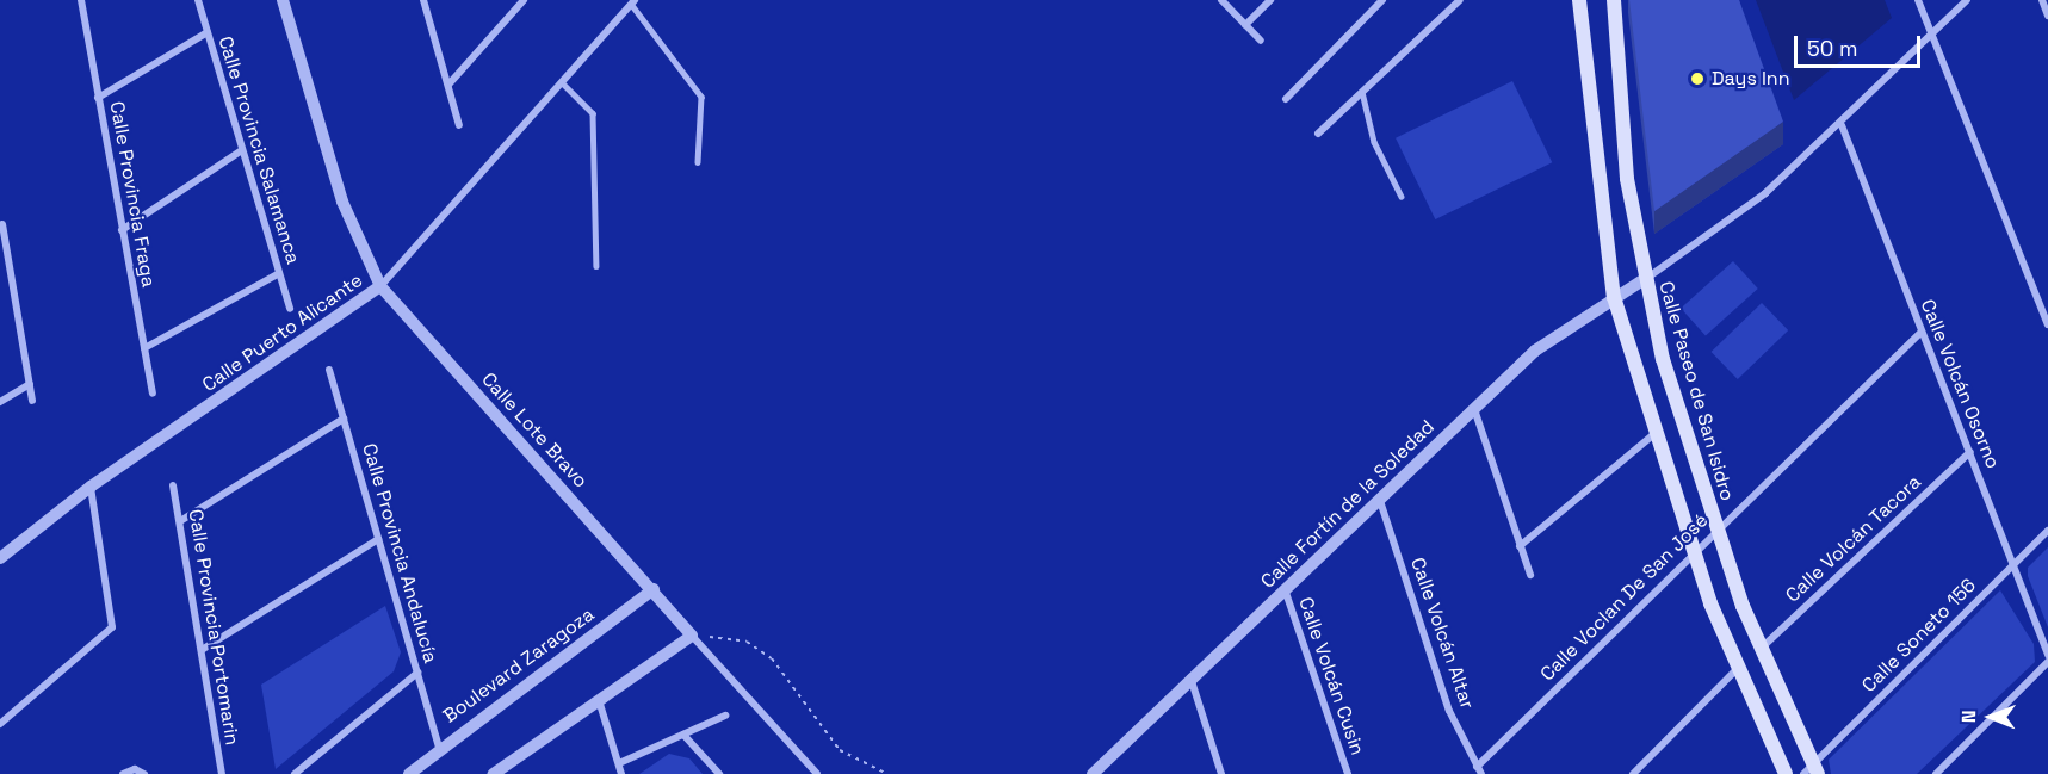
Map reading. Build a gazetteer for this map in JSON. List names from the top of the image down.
{
  "streets": {
    "main road": ["Calle Paseo de San Isidro"],
    "street": [
      "Calle Provincia Salamanca",
      "Calle Provincia Fraga",
      "Calle Puerto Alicante",
      "Calle Volcán Osorno",
      "Calle Lote Bravo",
      "Calle Fortín de la Soledad",
      "Calle Volcán Tacora",
      "Calle Provincia Andalucía",
      "Calle Voclan De San José",
      "Calle Provincia Portomarin",
      "Calle Volcán Altar",
      "Calle Soneto 156",
      "Boulevard Zaragoza",
      "Calle Volcán Cusin"
    ]
  },
  "crossings": [
    ["Calle Puerto Alicante", "Calle Lote Bravo"],
    ["Calle Volcán Osorno", "Calle Volcán Tacora"],
    ["Calle Volcán Osorno", "Calle Voclan De San José"],
    ["Calle Volcán Osorno", "Calle Soneto 156"],
    ["Calle Paseo de San Isidro", "Calle Fortín de la Soledad"],
    ["Calle Paseo de San Isidro", "Calle Volcán Tacora"],
    ["Calle Paseo de San Isidro", "Calle Voclan De San José"],
    ["Calle Paseo de San Isidro", "Calle Soneto 156"],
    ["Calle Lote Bravo", "Boulevard Zaragoza"],
    ["Calle Fortín de la Soledad", "Calle Volcán Altar"],
    ["Calle Fortín de la Soledad", "Calle Volcán Cusin"],
    ["Calle Provincia Andalucía", "Boulevard Zaragoza"],
    ["Calle Voclan De San José", "Calle Volcán Altar"]
  ],
  "places": ["Days Inn"],
  "scale_bar": "50 m",
  "north": "left"
}
